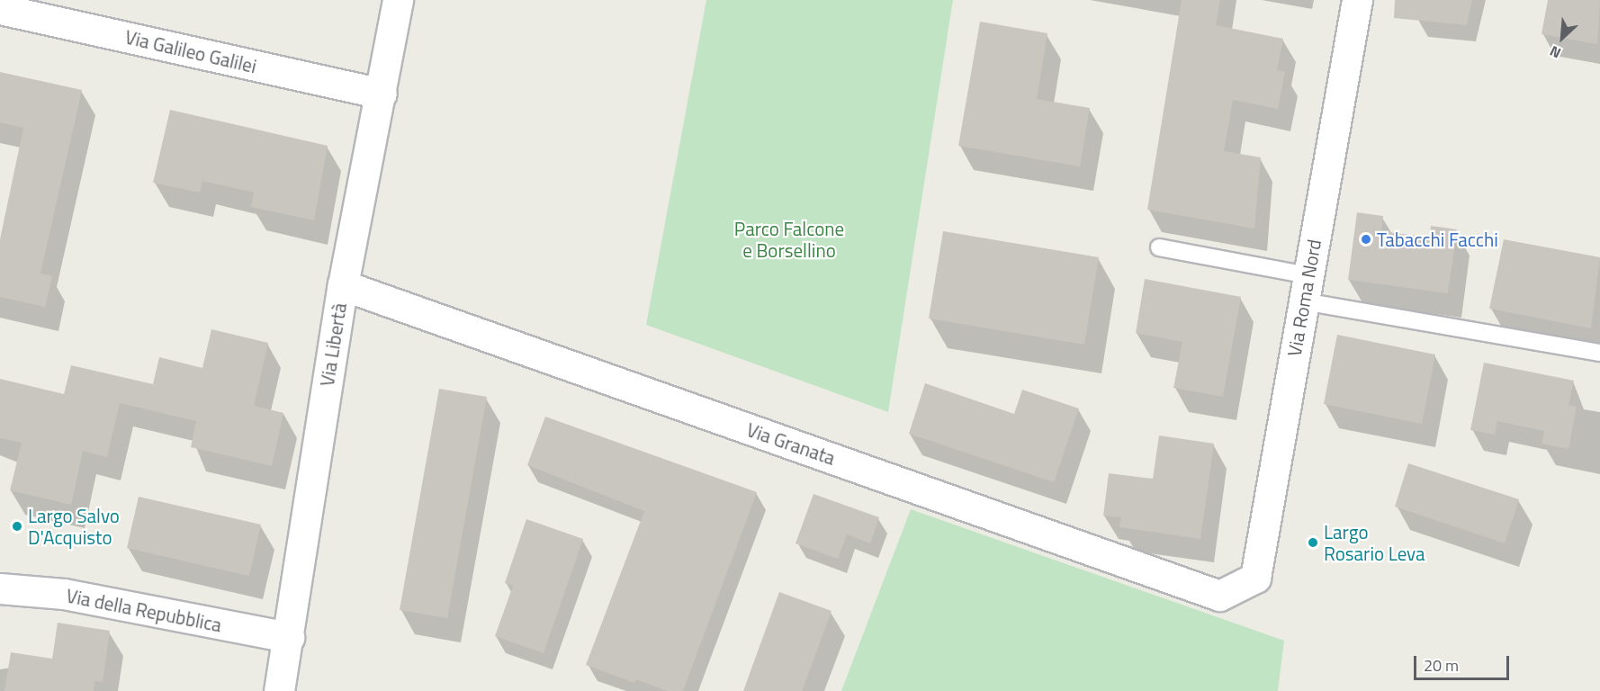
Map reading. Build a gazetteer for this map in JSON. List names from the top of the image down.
{
  "streets": {
    "street": [
      "Via Galileo Galilei",
      "Via Roma Nord",
      "Via Libertà",
      "Via Granata",
      "Via della Repubblica"
    ]
  },
  "crossings": [
    ["Via Galileo Galilei", "Via Libertà"],
    ["Via Roma Nord", "Via Granata"],
    ["Via Libertà", "Via Granata"],
    ["Via Libertà", "Via della Repubblica"]
  ],
  "parks": ["Parco Falcone e Borsellino"],
  "places": ["Tabacchi Facchi", "Largo Salvo D'Acquisto", "Largo Rosario Leva"],
  "scale_bar": "20 m",
  "north": "bottom left"
}
